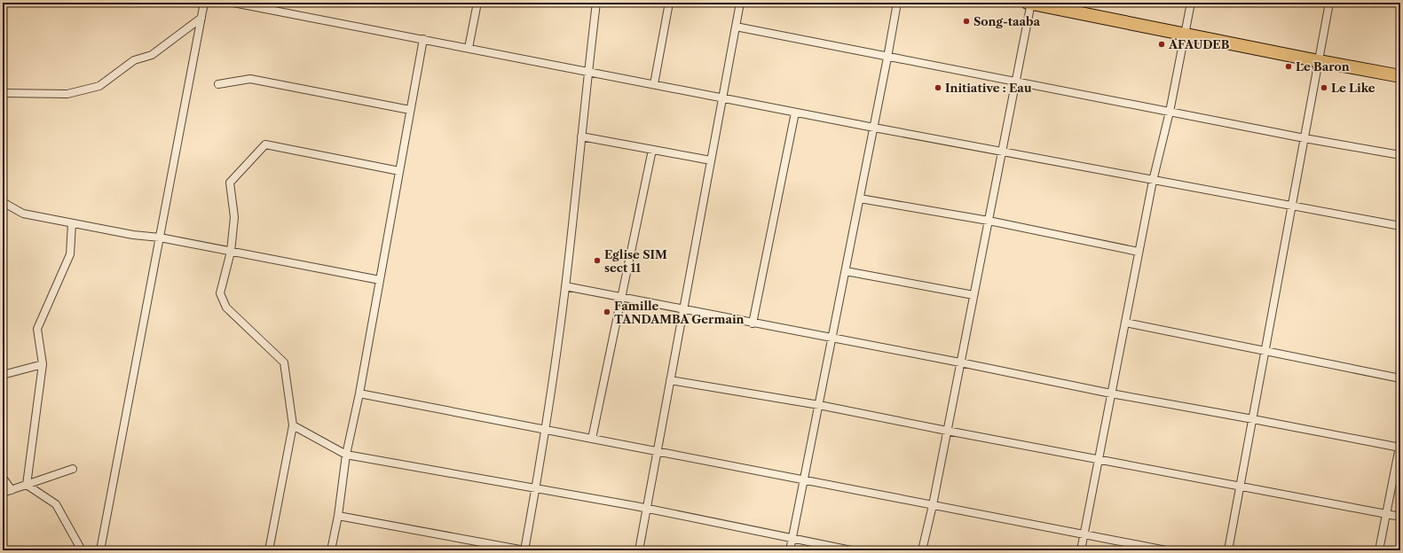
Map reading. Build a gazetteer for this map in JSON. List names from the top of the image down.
{
  "places": [
    "Song-taaba",
    "AFAUDEB",
    "Le Baron",
    "Initiative : Eau",
    "Le Like",
    "Eglise SIM sect 11",
    "Famille TANDAMBA Germain"
  ]
}
